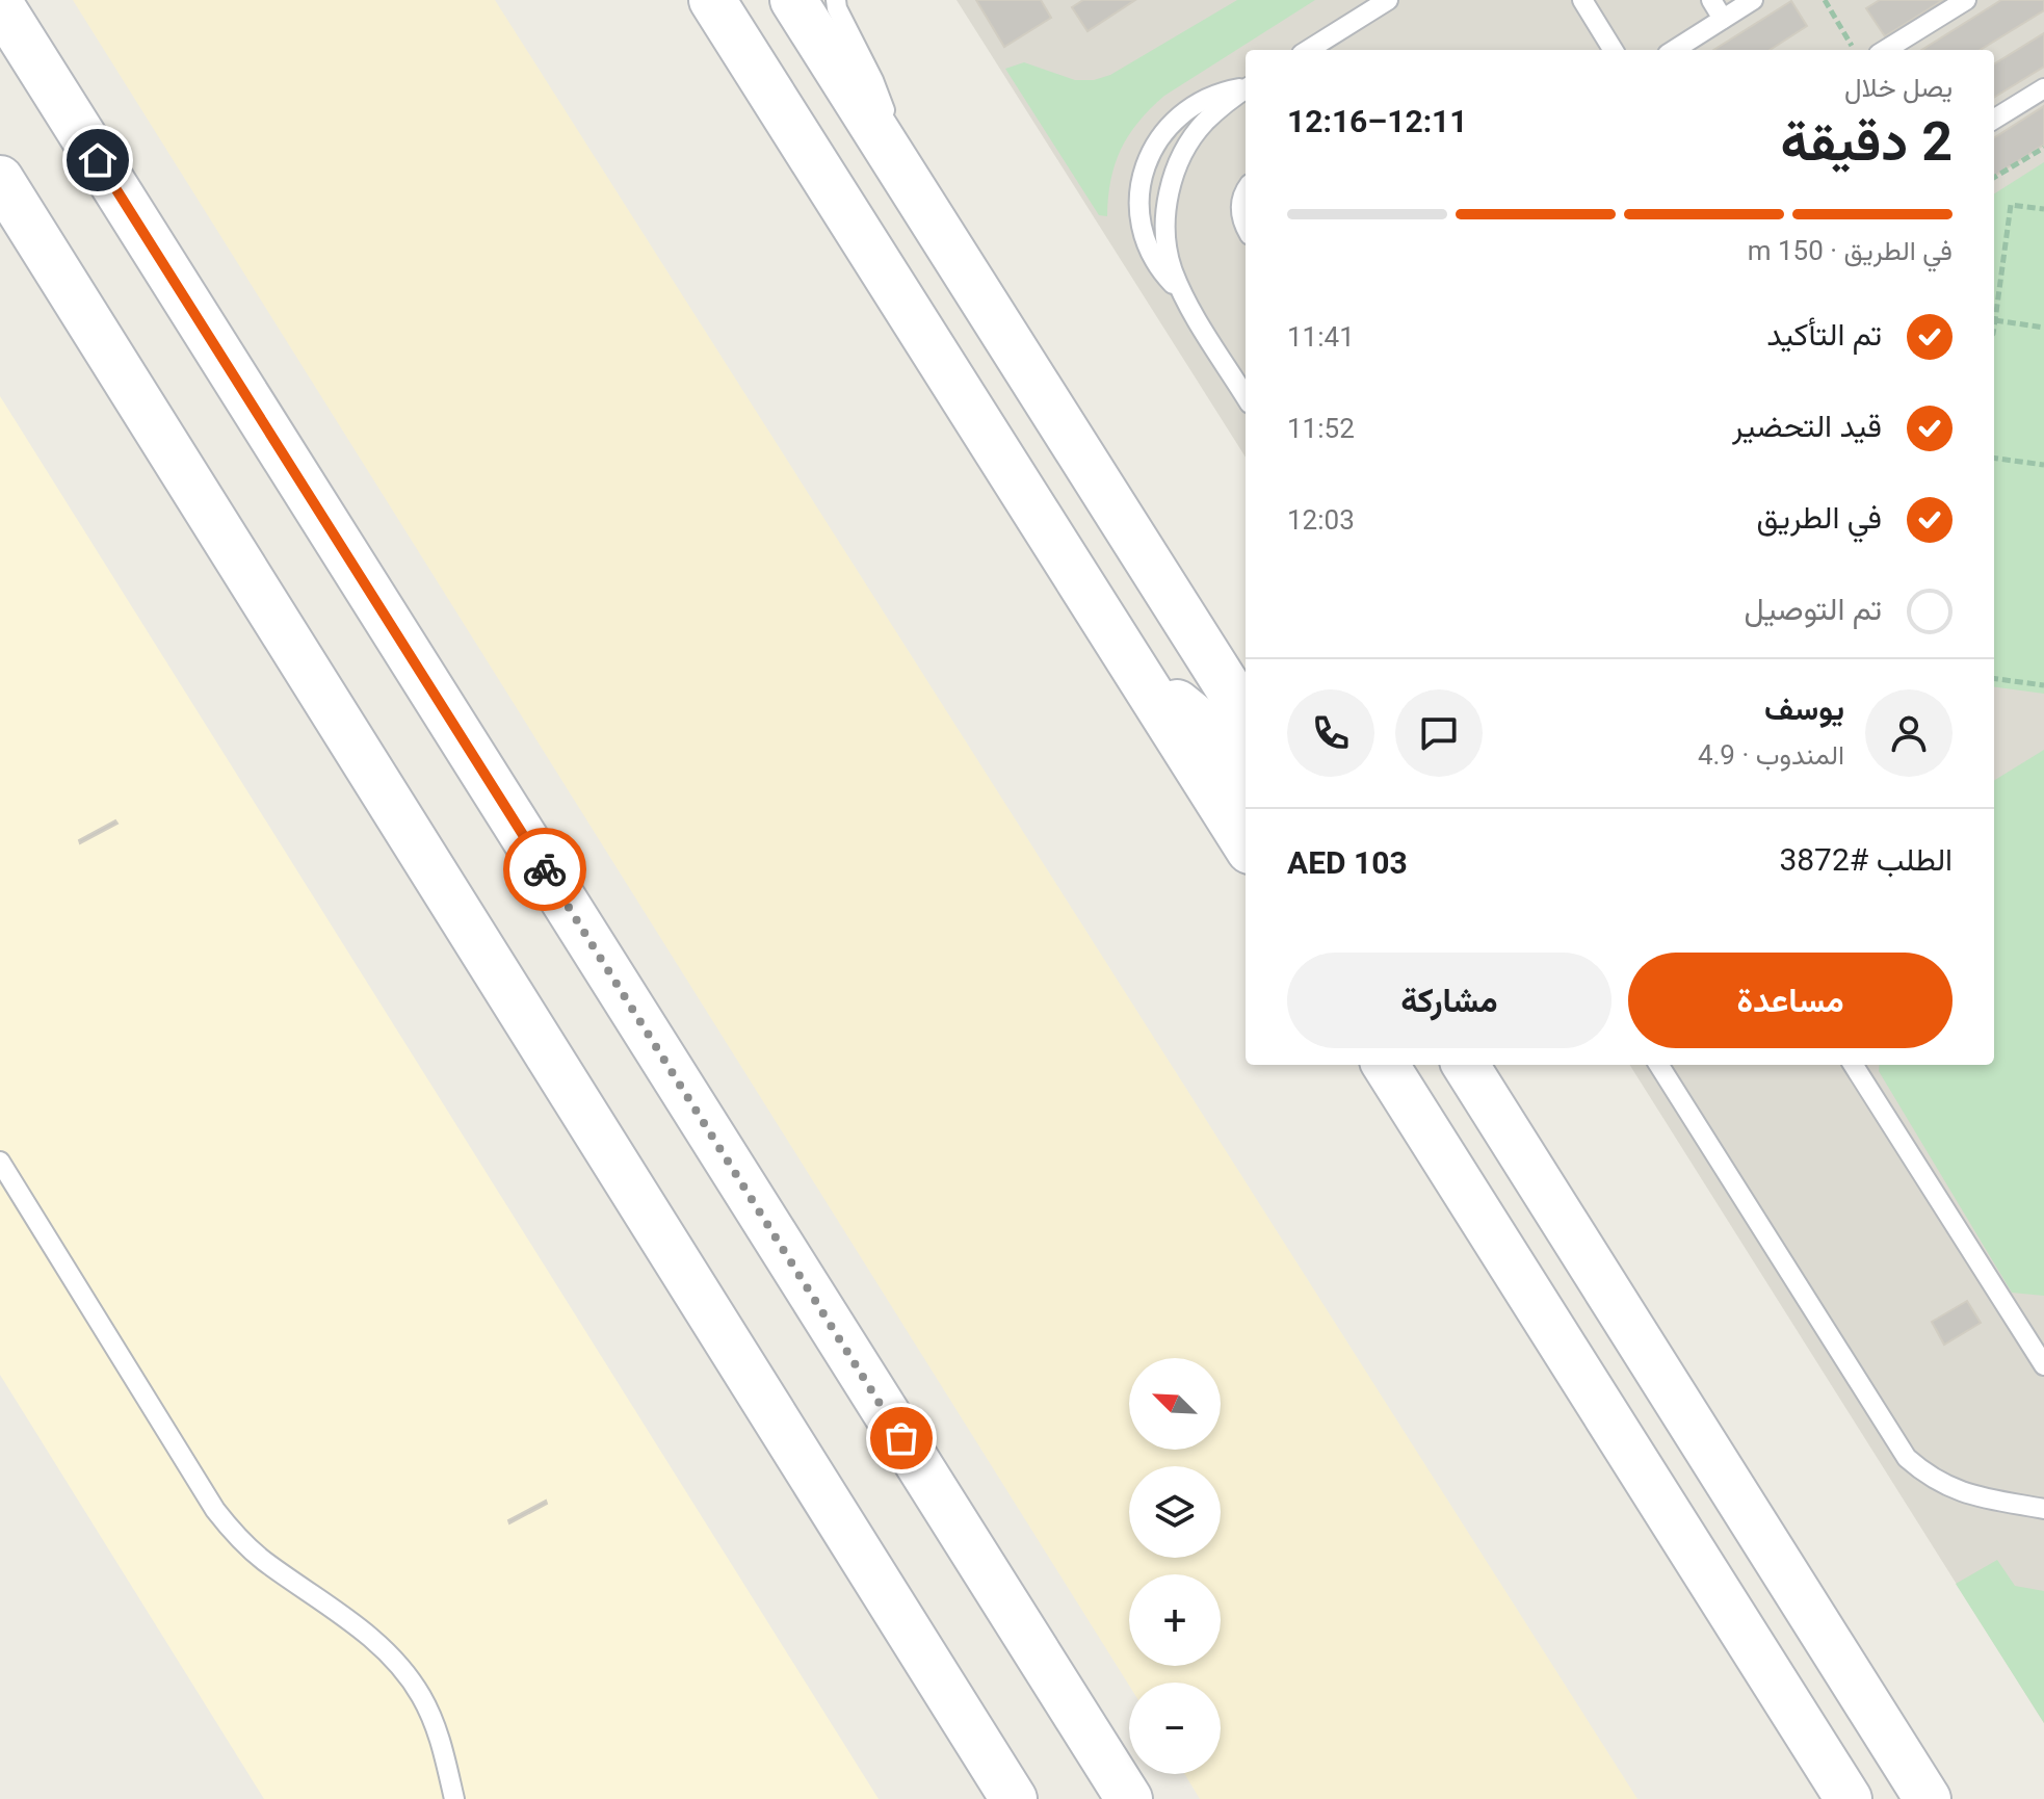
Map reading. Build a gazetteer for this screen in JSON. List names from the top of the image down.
{
  "north": "top left",
  "page": {
    "heading": ["2 دقيقة", "يصل خلال", "12:11–12:16"],
    "panel": [
      "يوسف",
      "المندوب · 4.9",
      "الطلب #3872",
      "AED 103"
    ],
    "bar": "في الطريق · 150 m",
    "list": [
      ["تم التأكيد", "11:41"],
      ["قيد التحضير", "11:52"],
      ["في الطريق", "12:03"],
      "تم التوصيل"
    ],
    "buttons": ["مساعدة", "مشاركة"],
    "map_buttons": ["+", "−"]
  }
}
